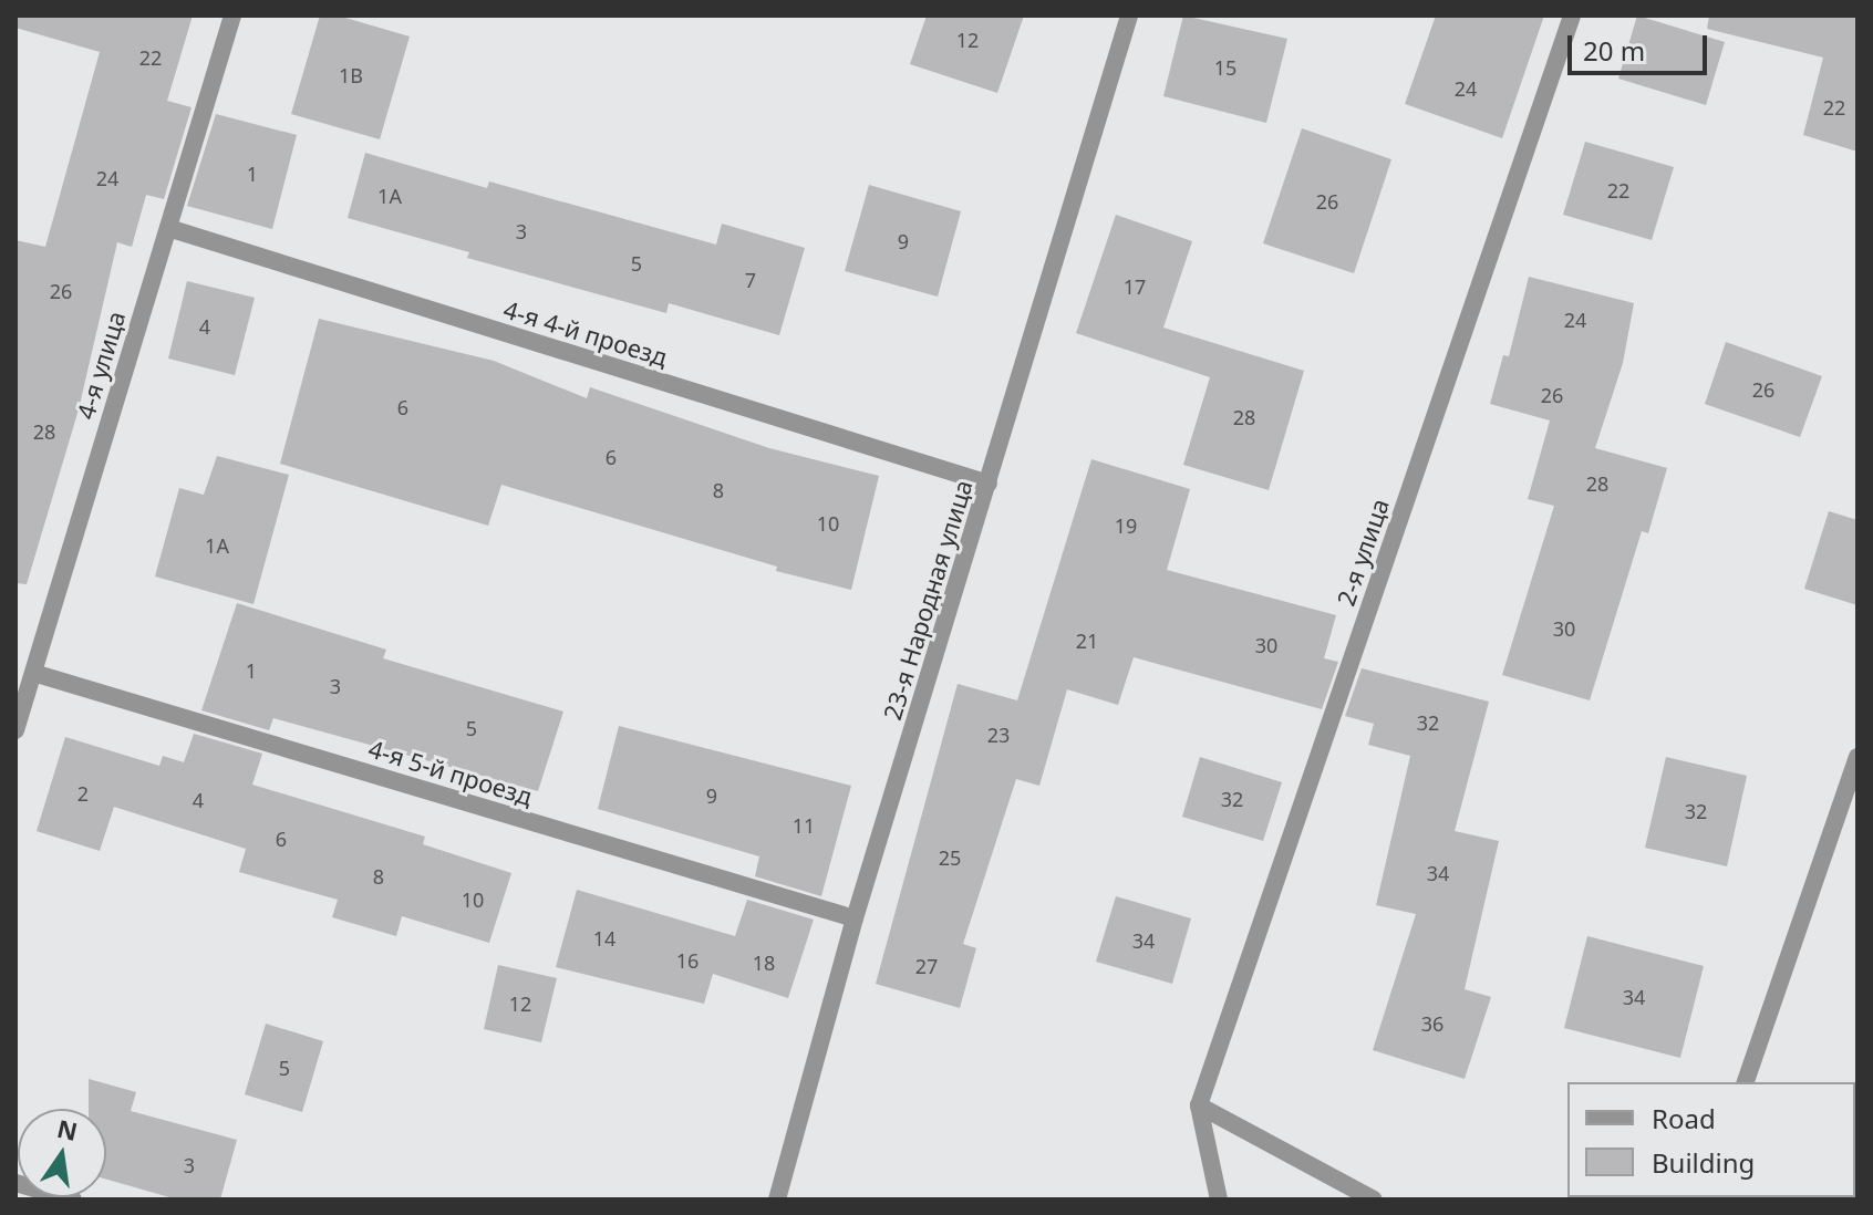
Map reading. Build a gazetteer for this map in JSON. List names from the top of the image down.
{
  "streets": {
    "street": [
      "4-я 4-й проезд",
      "4-я улица",
      "2-я улица",
      "23-я Народная улица",
      "4-я 5-й проезд"
    ]
  },
  "crossings": [
    ["4-я 4-й проезд", "4-я улица"],
    ["4-я 4-й проезд", "23-я Народная улица"],
    ["4-я улица", "4-я 5-й проезд"],
    ["23-я Народная улица", "4-я 5-й проезд"]
  ],
  "house_numbers": [
    "12",
    "22",
    "15",
    "1В",
    "24",
    "22",
    "1",
    "24",
    "22",
    "1А",
    "26",
    "3",
    "9",
    "5",
    "7",
    "17",
    "26",
    "24",
    "4",
    "26",
    "26",
    "6",
    "28",
    "28",
    "6",
    "28",
    "8",
    "10",
    "19",
    "1А",
    "30",
    "21",
    "30",
    "1",
    "3",
    "32",
    "5",
    "23",
    "2",
    "9",
    "32",
    "4",
    "32",
    "11",
    "6",
    "25",
    "34",
    "8",
    "10",
    "14",
    "34",
    "16",
    "18",
    "27",
    "34",
    "12",
    "36",
    "5",
    "3"
  ],
  "legend": ["Road", "Building"],
  "scale_bar": "20 m",
  "north": "top"
}
